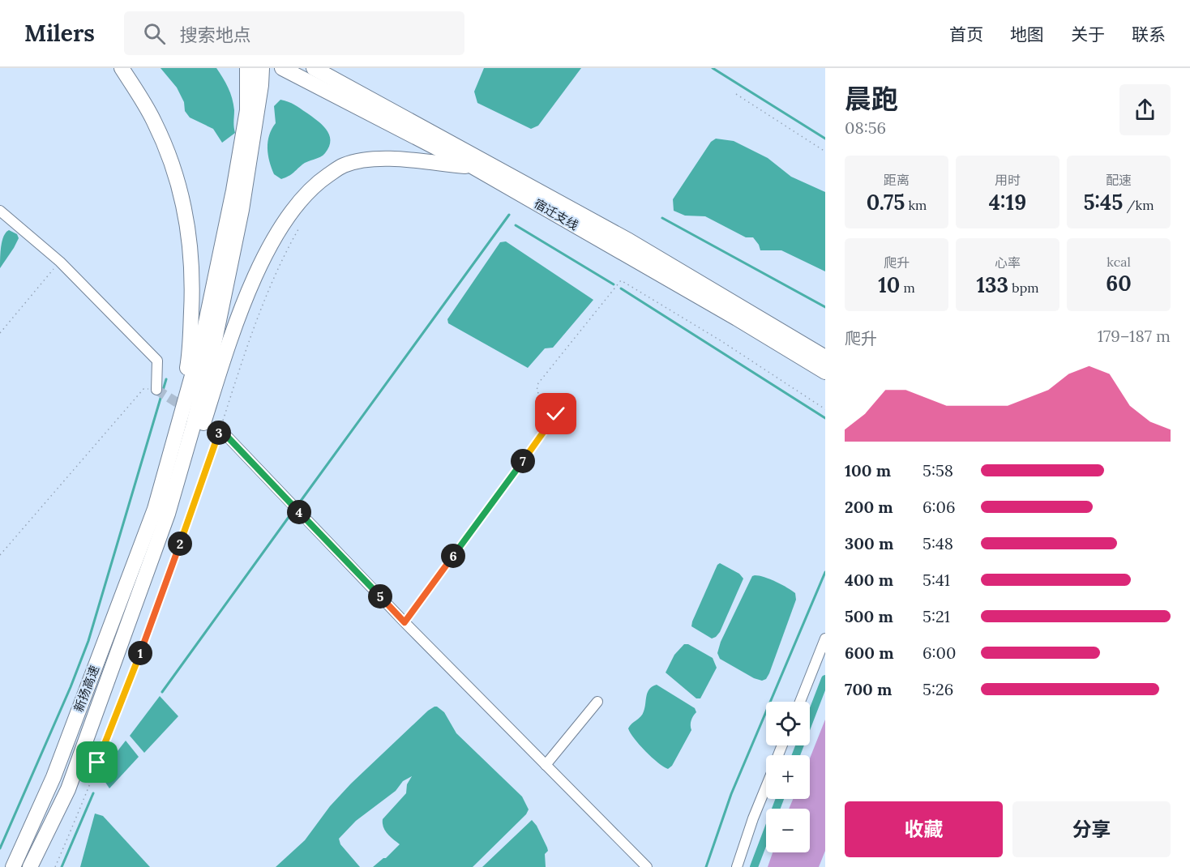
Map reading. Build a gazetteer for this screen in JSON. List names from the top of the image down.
{
  "streets": {
    "highway": ["宿迁支线", "新扬高速"]
  },
  "page": {
    "header": "Milers",
    "search": "搜索地点",
    "nav": [
      "首页",
      "地图",
      "关于",
      "联系"
    ],
    "heading": ["晨跑", "08:56"],
    "stats": [
      ["距离", "0.75 km"],
      ["用时", "4:19"],
      ["配速", "5:45 /km"],
      ["爬升", "10 m"],
      ["心率", "133 bpm"],
      ["kcal", "60"]
    ],
    "chart": ["爬升", "179–187 m"],
    "pins": [
      "3",
      "7",
      "4",
      "2",
      "6",
      "5",
      "1"
    ],
    "list": [
      {
        "name": "100 m",
        "note": "5:58"
      },
      {
        "name": "200 m",
        "note": "6:06"
      },
      {
        "name": "300 m",
        "note": "5:48"
      },
      {
        "name": "400 m",
        "note": "5:41"
      },
      {
        "name": "500 m",
        "note": "5:21"
      },
      {
        "name": "600 m",
        "note": "6:00"
      },
      {
        "name": "700 m",
        "note": "5:26"
      }
    ],
    "map_buttons": ["+", "−"],
    "buttons": ["收藏", "分享"]
  }
}
